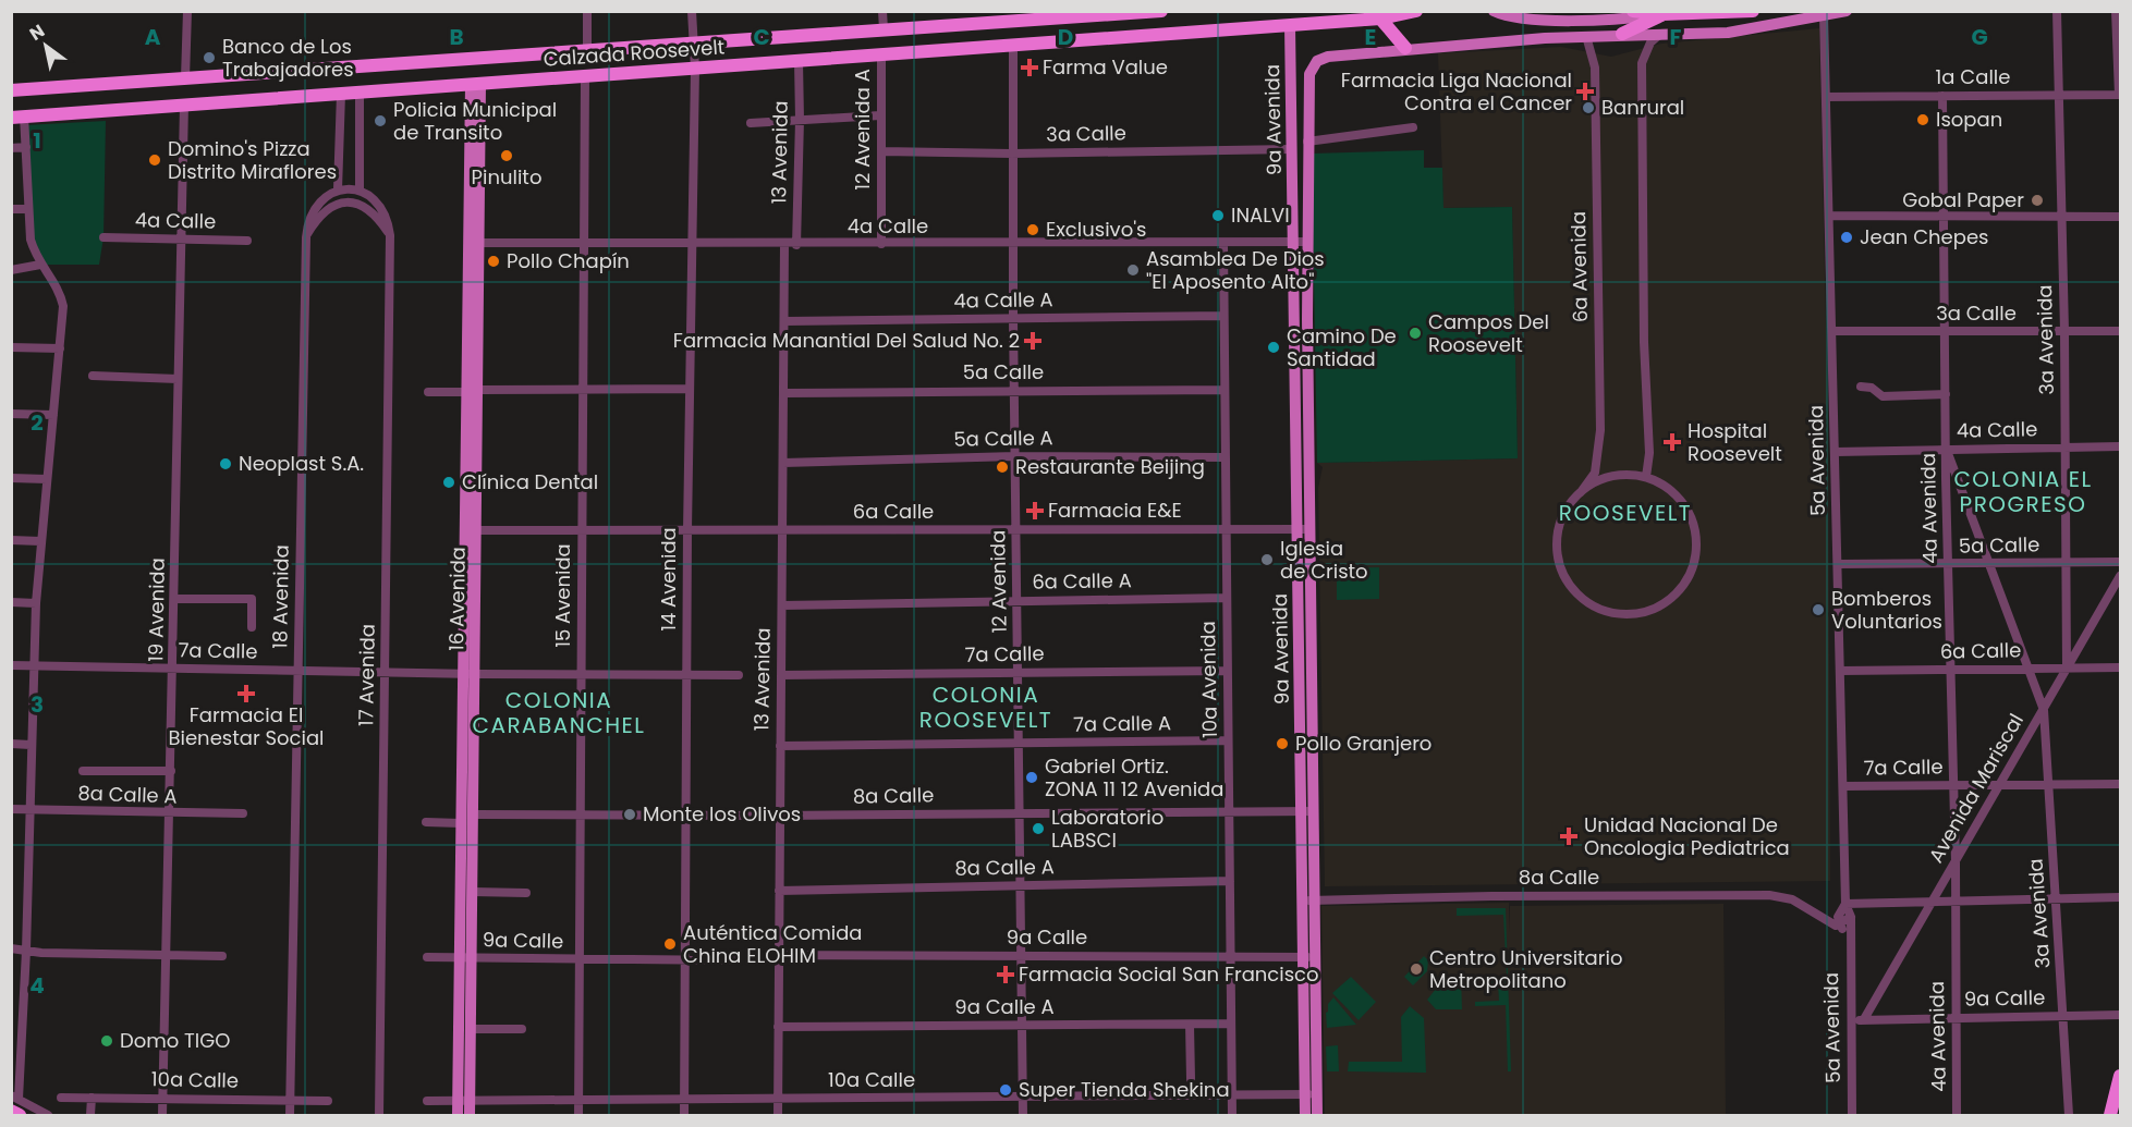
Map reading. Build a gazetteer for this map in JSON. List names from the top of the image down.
{
  "streets": {
    "highway": ["Calzada Roosevelt"],
    "main road": ["9a Avenida", "16 Avenida"],
    "street": [
      "1a Calle",
      "12 Avenida A",
      "3a Calle",
      "13 Avenida",
      "4a Calle",
      "6a Avenida",
      "4a Calle A",
      "3a Avenida",
      "5a Calle",
      "5a Calle A",
      "5a Avenida",
      "4a Avenida",
      "6a Calle",
      "14 Avenida",
      "12 Avenida",
      "6a Calle A",
      "15 Avenida",
      "18 Avenida",
      "19 Avenida",
      "7a Calle",
      "17 Avenida",
      "10a Avenida",
      "7a Calle A",
      "Avenida Mariscal",
      "8a Calle A",
      "8a Calle",
      "9a Calle",
      "9a Calle A",
      "10a Calle"
    ]
  },
  "crossings": [
    ["Calzada Roosevelt", "9a Avenida"],
    ["Calzada Roosevelt", "12 Avenida A"],
    ["Calzada Roosevelt", "13 Avenida"],
    ["Calzada Roosevelt", "14 Avenida"],
    ["Calzada Roosevelt", "12 Avenida"],
    ["Calzada Roosevelt", "15 Avenida"],
    ["Calzada Roosevelt", "16 Avenida"],
    ["Calzada Roosevelt", "19 Avenida"],
    ["1a Calle", "3a Avenida"],
    ["1a Calle", "5a Avenida"],
    ["1a Calle", "4a Avenida"],
    ["9a Avenida", "3a Calle"],
    ["9a Avenida", "4a Calle"],
    ["9a Avenida", "6a Calle"],
    ["9a Avenida", "8a Calle"],
    ["9a Avenida", "9a Calle"],
    ["9a Avenida", "10a Calle"],
    ["12 Avenida A", "3a Calle"],
    ["12 Avenida A", "4a Calle"],
    ["3a Calle", "3a Avenida"],
    ["3a Calle", "5a Avenida"],
    ["3a Calle", "4a Avenida"],
    ["3a Calle", "12 Avenida"],
    ["13 Avenida", "4a Calle"],
    ["13 Avenida", "4a Calle A"],
    ["13 Avenida", "5a Calle"],
    ["13 Avenida", "5a Calle A"],
    ["13 Avenida", "6a Calle"],
    ["13 Avenida", "6a Calle A"],
    ["13 Avenida", "7a Calle"],
    ["13 Avenida", "7a Calle A"],
    ["13 Avenida", "8a Calle A"],
    ["13 Avenida", "8a Calle"],
    ["13 Avenida", "9a Calle"],
    ["13 Avenida", "9a Calle A"],
    ["13 Avenida", "10a Calle"],
    ["4a Calle", "3a Avenida"],
    ["4a Calle", "5a Avenida"],
    ["4a Calle", "4a Avenida"],
    ["4a Calle", "14 Avenida"],
    ["4a Calle", "12 Avenida"],
    ["4a Calle", "15 Avenida"],
    ["4a Calle", "16 Avenida"],
    ["4a Calle", "19 Avenida"],
    ["4a Calle", "10a Avenida"],
    ["4a Calle A", "12 Avenida"],
    ["4a Calle A", "10a Avenida"],
    ["3a Avenida", "5a Calle"],
    ["3a Avenida", "4a Avenida"],
    ["3a Avenida", "6a Calle"],
    ["3a Avenida", "7a Calle"],
    ["3a Avenida", "Avenida Mariscal"],
    ["3a Avenida", "8a Calle"],
    ["3a Avenida", "9a Calle"],
    ["5a Calle", "5a Avenida"],
    ["5a Calle", "4a Avenida"],
    ["5a Calle", "12 Avenida"],
    ["5a Calle", "10a Avenida"],
    ["5a Calle A", "12 Avenida"],
    ["5a Calle A", "10a Avenida"],
    ["5a Avenida", "6a Calle"],
    ["5a Avenida", "7a Calle"],
    ["5a Avenida", "8a Calle"],
    ["5a Avenida", "9a Calle"],
    ["4a Avenida", "6a Calle"],
    ["4a Avenida", "7a Calle"],
    ["4a Avenida", "Avenida Mariscal"],
    ["4a Avenida", "8a Calle"],
    ["4a Avenida", "9a Calle"],
    ["6a Calle", "14 Avenida"],
    ["6a Calle", "12 Avenida"],
    ["6a Calle", "15 Avenida"],
    ["6a Calle", "16 Avenida"],
    ["6a Calle", "10a Avenida"],
    ["6a Calle", "Avenida Mariscal"],
    ["14 Avenida", "7a Calle"],
    ["14 Avenida", "8a Calle"],
    ["14 Avenida", "9a Calle"],
    ["14 Avenida", "10a Calle"],
    ["12 Avenida", "6a Calle A"],
    ["12 Avenida", "7a Calle"],
    ["12 Avenida", "7a Calle A"],
    ["12 Avenida", "8a Calle A"],
    ["12 Avenida", "8a Calle"],
    ["12 Avenida", "9a Calle"],
    ["12 Avenida", "9a Calle A"],
    ["12 Avenida", "10a Calle"],
    ["6a Calle A", "10a Avenida"],
    ["15 Avenida", "7a Calle"],
    ["15 Avenida", "8a Calle"],
    ["15 Avenida", "9a Calle"],
    ["15 Avenida", "10a Calle"],
    ["18 Avenida", "7a Calle"],
    ["18 Avenida", "10a Calle"],
    ["16 Avenida", "7a Calle"],
    ["16 Avenida", "8a Calle"],
    ["16 Avenida", "9a Calle"],
    ["16 Avenida", "10a Calle"],
    ["19 Avenida", "7a Calle"],
    ["19 Avenida", "8a Calle A"],
    ["19 Avenida", "10a Calle"],
    ["7a Calle", "17 Avenida"],
    ["7a Calle", "10a Avenida"],
    ["7a Calle", "Avenida Mariscal"],
    ["10a Avenida", "7a Calle A"],
    ["10a Avenida", "8a Calle A"],
    ["10a Avenida", "8a Calle"],
    ["10a Avenida", "9a Calle"],
    ["10a Avenida", "9a Calle A"],
    ["10a Avenida", "10a Calle"],
    ["Avenida Mariscal", "8a Calle"],
    ["Avenida Mariscal", "9a Calle"]
  ],
  "districts": [
    "COLONIA EL PROGRESO",
    "ROOSEVELT",
    "COLONIA ROOSEVELT",
    "COLONIA CARABANCHEL"
  ],
  "places": {
    "other": [
      "Banco de Los Trabajadores",
      "Banrural",
      "Isopan",
      "Policia Municipal de Transito",
      "Pinulito",
      "Domino's Pizza Distrito Miraflores",
      "Gobal Paper",
      "INALVI",
      "Exclusivo's",
      "Jean Chepes",
      "Pollo Chapín",
      "Asamblea De Dios \"El Aposento Alto\"",
      "Campos Del Roosevelt",
      "Camino De Santidad",
      "Neoplast S.A.",
      "Restaurante Beijing",
      "Clínica Dental",
      "Iglesia de Cristo",
      "Bomberos Voluntarios",
      "Pollo Granjero",
      "Gabriel Ortiz. ZONA 11 12 Avenida",
      "Monte los Olivos",
      "Laboratorio LABSCI",
      "Auténtica Comida China ELOHIM",
      "Centro Universitario Metropolitano",
      "Domo TIGO",
      "Super Tienda Shekina"
    ],
    "health": [
      "Farma Value",
      "Farmacia Liga Nacional Contra el Cancer",
      "Farmacia Manantial Del Salud No. 2",
      "Hospital Roosevelt",
      "Farmacia E&E",
      "Farmacia El Bienestar Social",
      "Unidad Nacional De Oncologia Pediatrica",
      "Farmacia Social San Francisco"
    ]
  },
  "north": "top left",
  "grid": {
    "columns": [
      "A",
      "B",
      "C",
      "D",
      "E",
      "F",
      "G"
    ],
    "rows": [
      "1",
      "2",
      "3",
      "4"
    ]
  }
}
